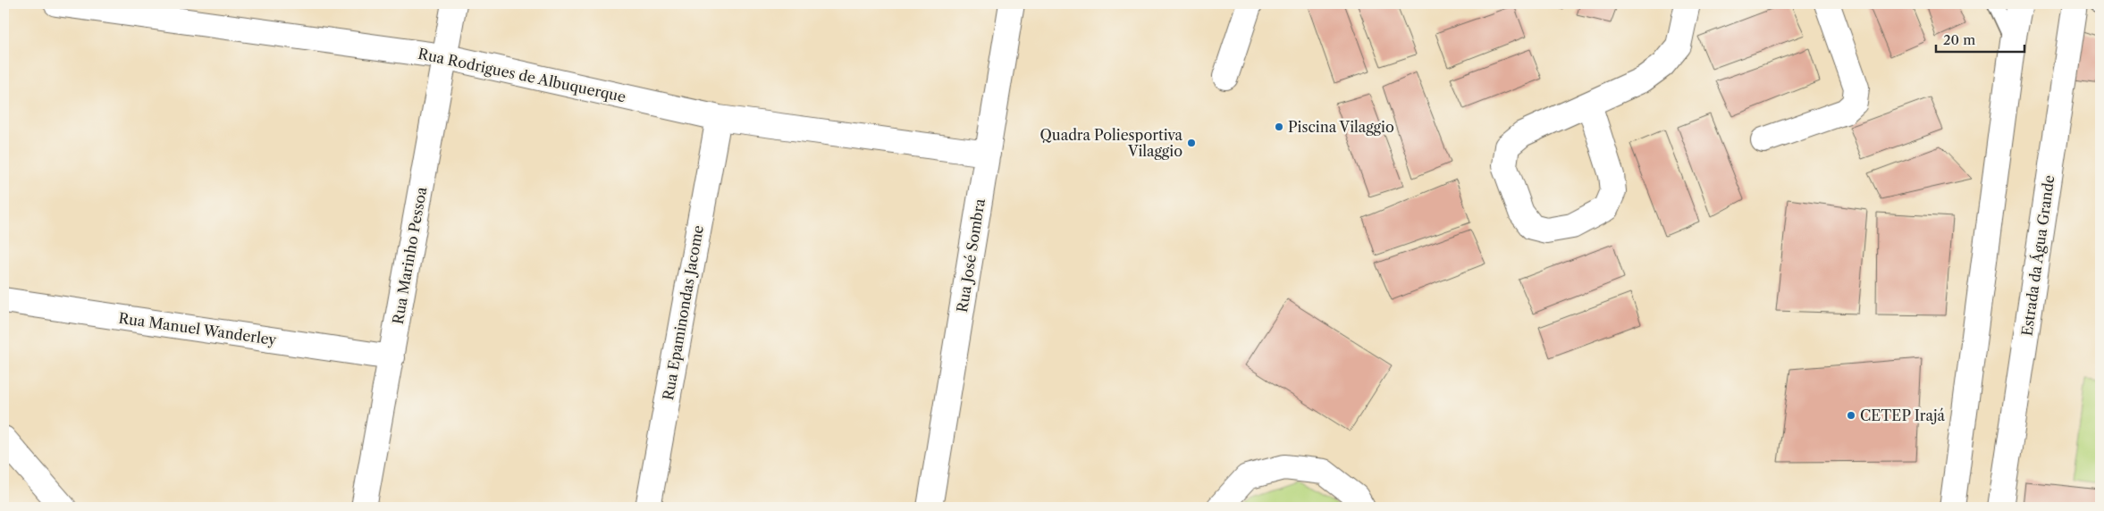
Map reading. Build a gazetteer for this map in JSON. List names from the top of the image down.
{
  "streets": {
    "street": [
      "Rua Rodrigues de Albuquerque",
      "Rua Marinho Pessoa",
      "Rua José Sombra",
      "Estrada da Água Grande",
      "Rua Epaminondas Jacome",
      "Rua Manuel Wanderley"
    ]
  },
  "crossings": [
    ["Rua Rodrigues de Albuquerque", "Rua Marinho Pessoa"],
    ["Rua Rodrigues de Albuquerque", "Rua José Sombra"],
    ["Rua Rodrigues de Albuquerque", "Rua Epaminondas Jacome"],
    ["Rua Marinho Pessoa", "Rua Manuel Wanderley"]
  ],
  "places": ["Piscina Vilaggio", "Quadra Poliesportiva Vilaggio", "CETEP Irajá"],
  "scale_bar": "20 m"
}
